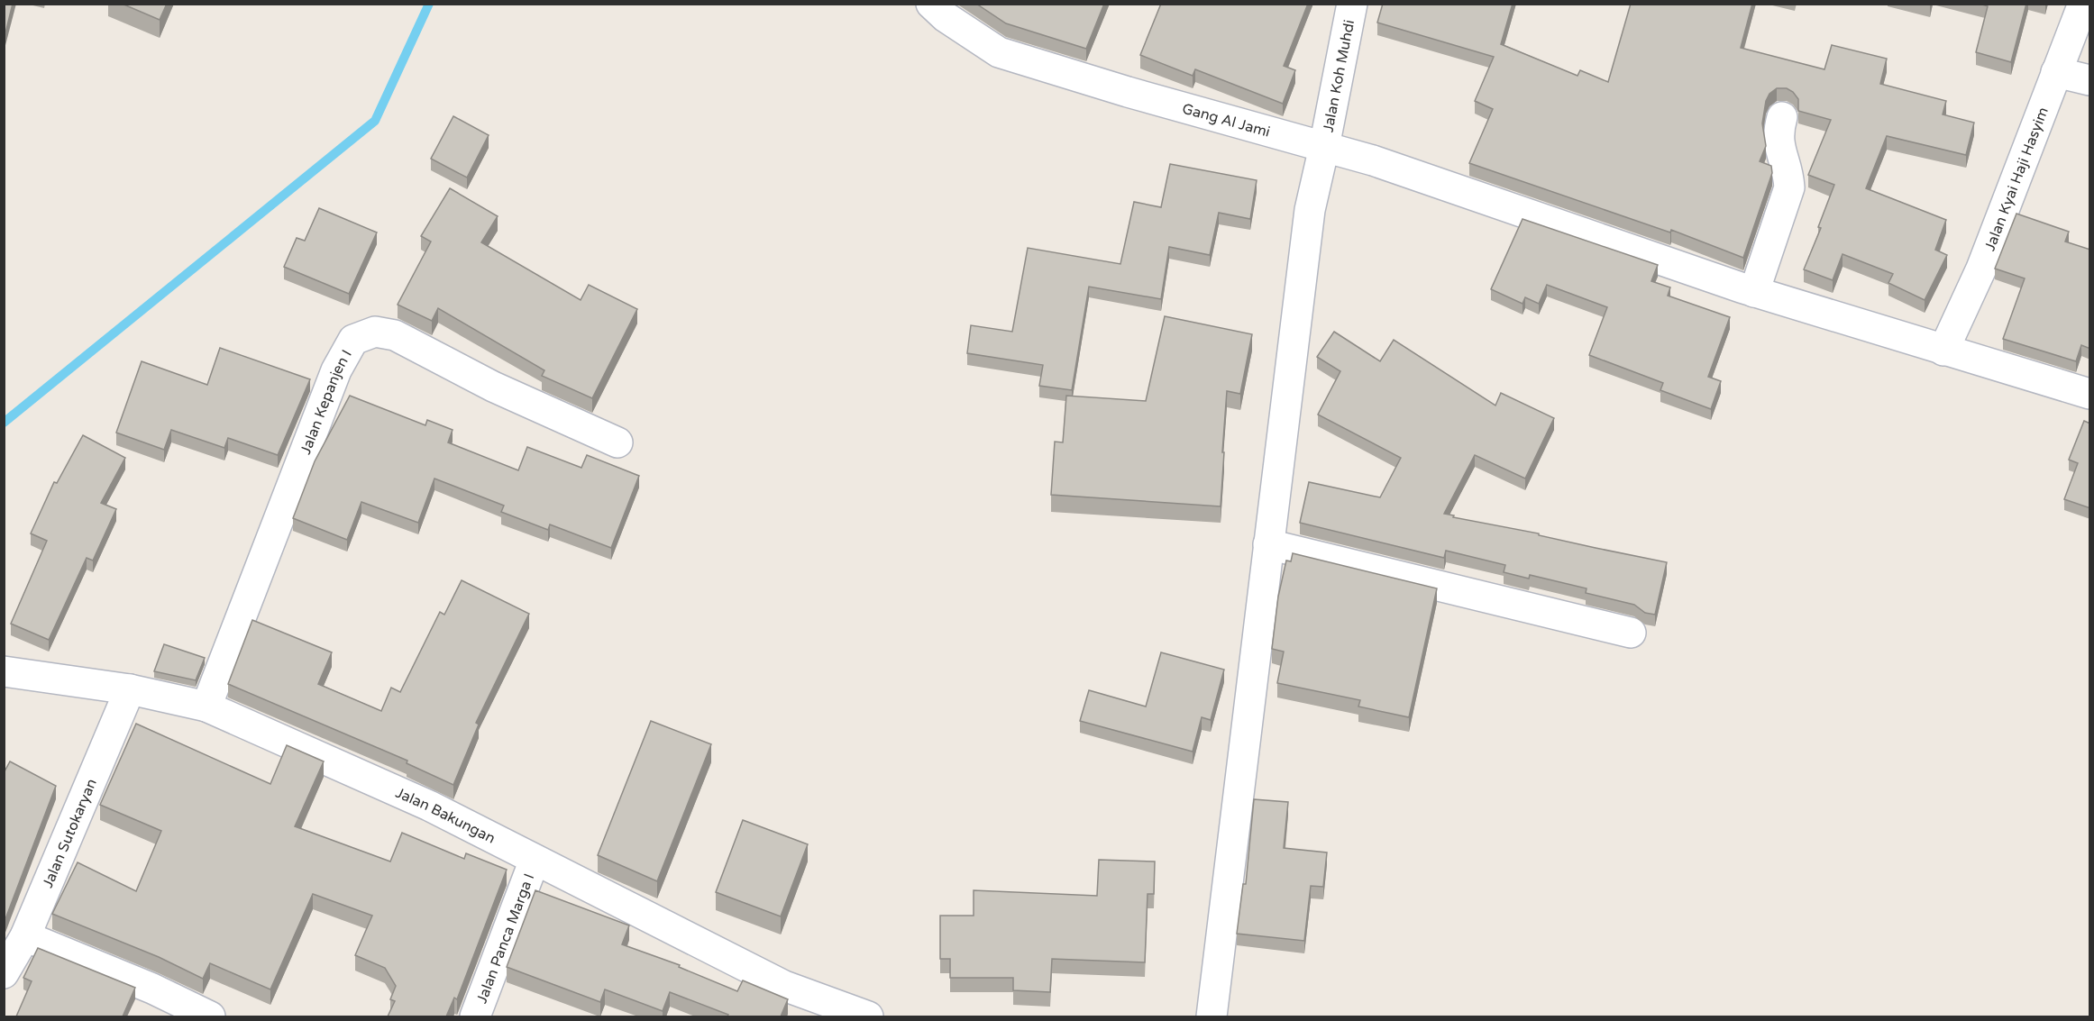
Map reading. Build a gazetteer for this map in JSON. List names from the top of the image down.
{
  "streets": {
    "street": [
      "Jalan Koh Muhdi",
      "Gang Al Jami",
      "Jalan Kyai Haji Hasyim",
      "Jalan Kepanjen I",
      "Jalan Bakungan",
      "Jalan Sutokaryan",
      "Jalan Panca Marga I"
    ]
  },
  "crossings": [
    ["Jalan Koh Muhdi", "Gang Al Jami"],
    ["Gang Al Jami", "Jalan Kyai Haji Hasyim"],
    ["Jalan Kepanjen I", "Jalan Bakungan"],
    ["Jalan Bakungan", "Jalan Sutokaryan"],
    ["Jalan Bakungan", "Jalan Panca Marga I"]
  ]
}
